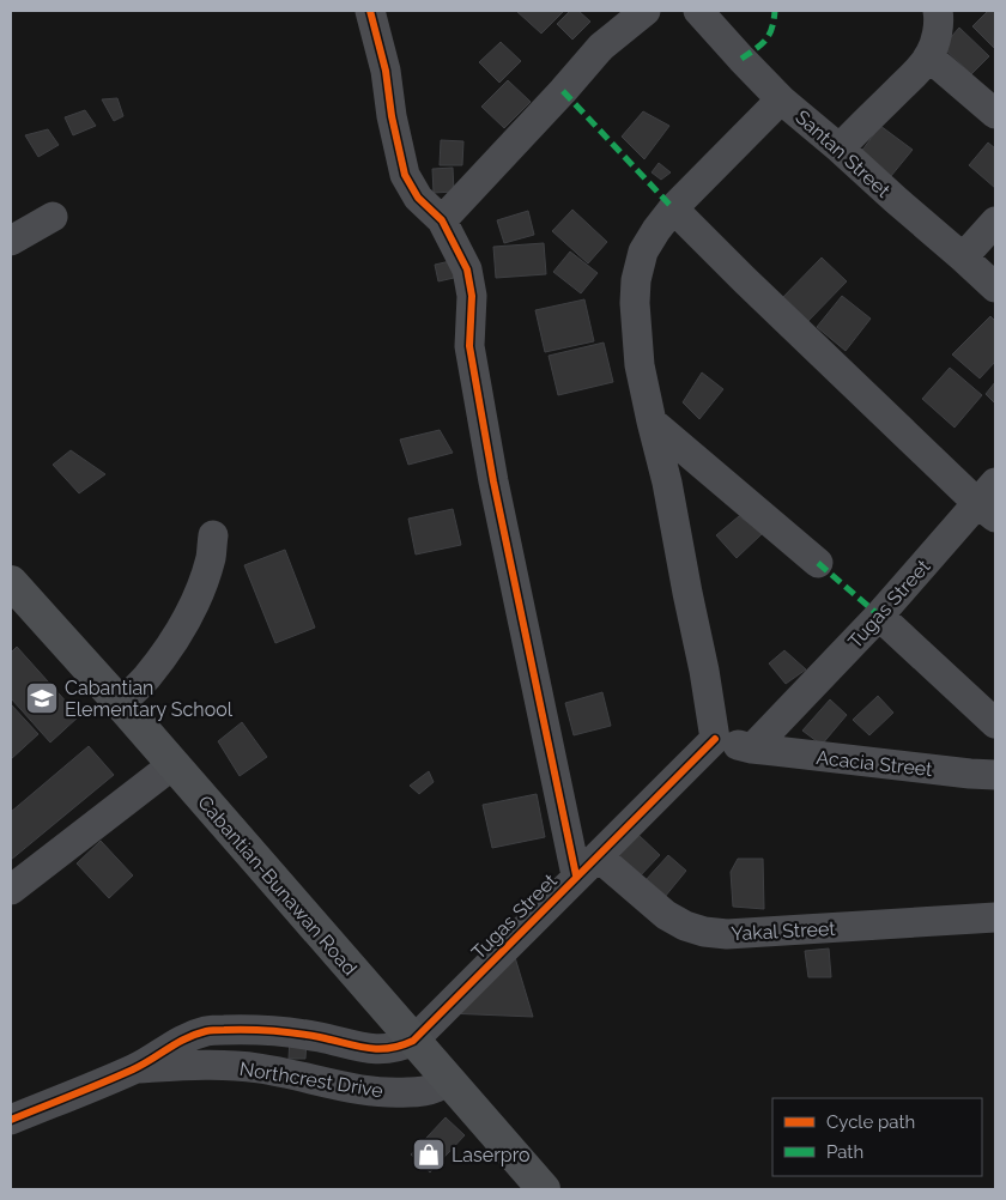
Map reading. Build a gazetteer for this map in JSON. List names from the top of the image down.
{
  "streets": {
    "main road": ["Cabantian-Bunawan Road"],
    "street": [
      "Santan Street",
      "Tugas Street",
      "Acacia Street",
      "Yakal Street",
      "Northcrest Drive"
    ]
  },
  "crossings": [
    ["Tugas Street", "Acacia Street"],
    ["Tugas Street", "Cabantian-Bunawan Road"],
    ["Tugas Street", "Yakal Street"],
    ["Tugas Street", "Northcrest Drive"],
    ["Cabantian-Bunawan Road", "Northcrest Drive"]
  ],
  "places": {
    "school or university": ["Cabantian Elementary School"],
    "shop": ["Laserpro"]
  },
  "legend": ["Cycle path", "Path"]
}
